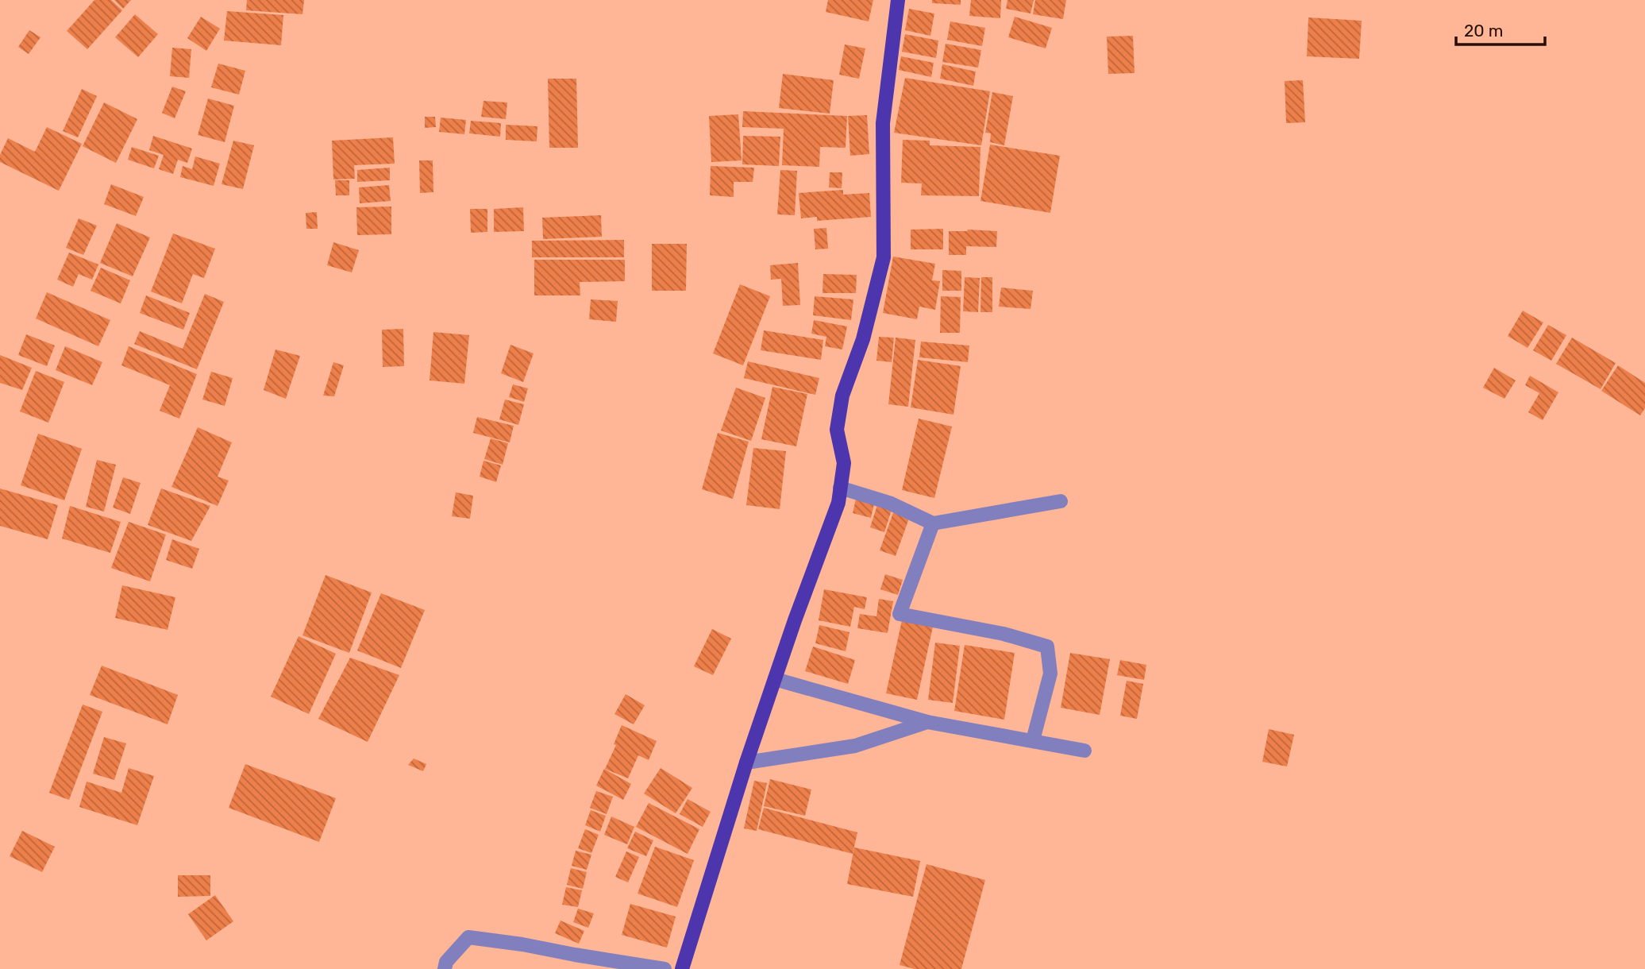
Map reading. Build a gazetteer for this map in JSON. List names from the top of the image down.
{
  "scale_bar": "20 m"
}
